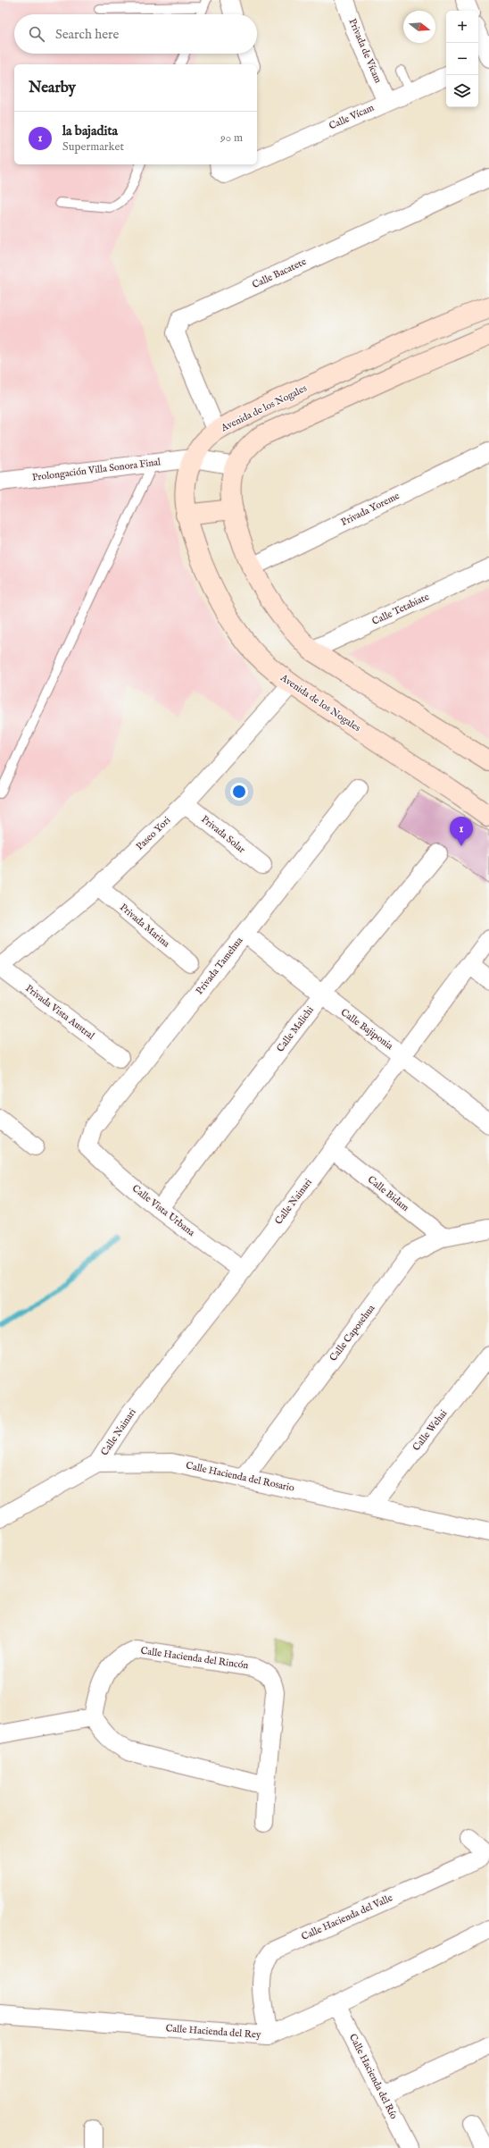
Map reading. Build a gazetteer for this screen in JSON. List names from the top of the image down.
{
  "streets": {
    "main road": ["Avenida de los Nogales"],
    "street": [
      "Privada de Vícam",
      "Calle Vícam",
      "Calle Bacatete",
      "Prolongación Villa Sonora Final",
      "Privada Yoreme",
      "Calle Tetabiate",
      "Paseo Yori",
      "Privada Solar",
      "Privada Marina",
      "Privada Tamehua",
      "Privada Vista Austral",
      "Calle Malichi",
      "Calle Bajiponia",
      "Calle Bidam",
      "Calle Nainari",
      "Calle Vista Urbana",
      "Calle Caposehua",
      "Calle Wehai",
      "Calle Hacienda del Rosario",
      "Calle Hacienda del Rincón",
      "Calle Hacienda del Valle",
      "Calle Hacienda del Rey",
      "Calle Hacienda del Río"
    ]
  },
  "crossings": [
    ["Privada de Vícam", "Calle Vícam"],
    ["Calle Bacatete", "Avenida de los Nogales"],
    ["Avenida de los Nogales", "Prolongación Villa Sonora Final"],
    ["Avenida de los Nogales", "Paseo Yori"],
    ["Paseo Yori", "Privada Solar"],
    ["Paseo Yori", "Privada Marina"],
    ["Paseo Yori", "Privada Vista Austral"],
    ["Privada Tamehua", "Calle Bajiponia"],
    ["Privada Tamehua", "Calle Vista Urbana"],
    ["Calle Malichi", "Calle Bajiponia"],
    ["Calle Malichi", "Calle Vista Urbana"],
    ["Calle Bajiponia", "Calle Nainari"],
    ["Calle Bidam", "Calle Nainari"],
    ["Calle Bidam", "Calle Caposehua"],
    ["Calle Nainari", "Calle Vista Urbana"],
    ["Calle Nainari", "Calle Hacienda del Rosario"],
    ["Calle Caposehua", "Calle Hacienda del Rosario"],
    ["Calle Wehai", "Calle Hacienda del Rosario"],
    ["Calle Hacienda del Valle", "Calle Hacienda del Rey"],
    ["Calle Hacienda del Rey", "Calle Hacienda del Río"]
  ],
  "north": "right",
  "page": {
    "map_buttons": ["+", "−"],
    "search": "Search here",
    "heading": "Nearby",
    "list": [
      {
        "mark": "1",
        "name": "la bajadita",
        "note": "Supermarket",
        "value": "90 m"
      }
    ],
    "pins": "1"
  }
}
